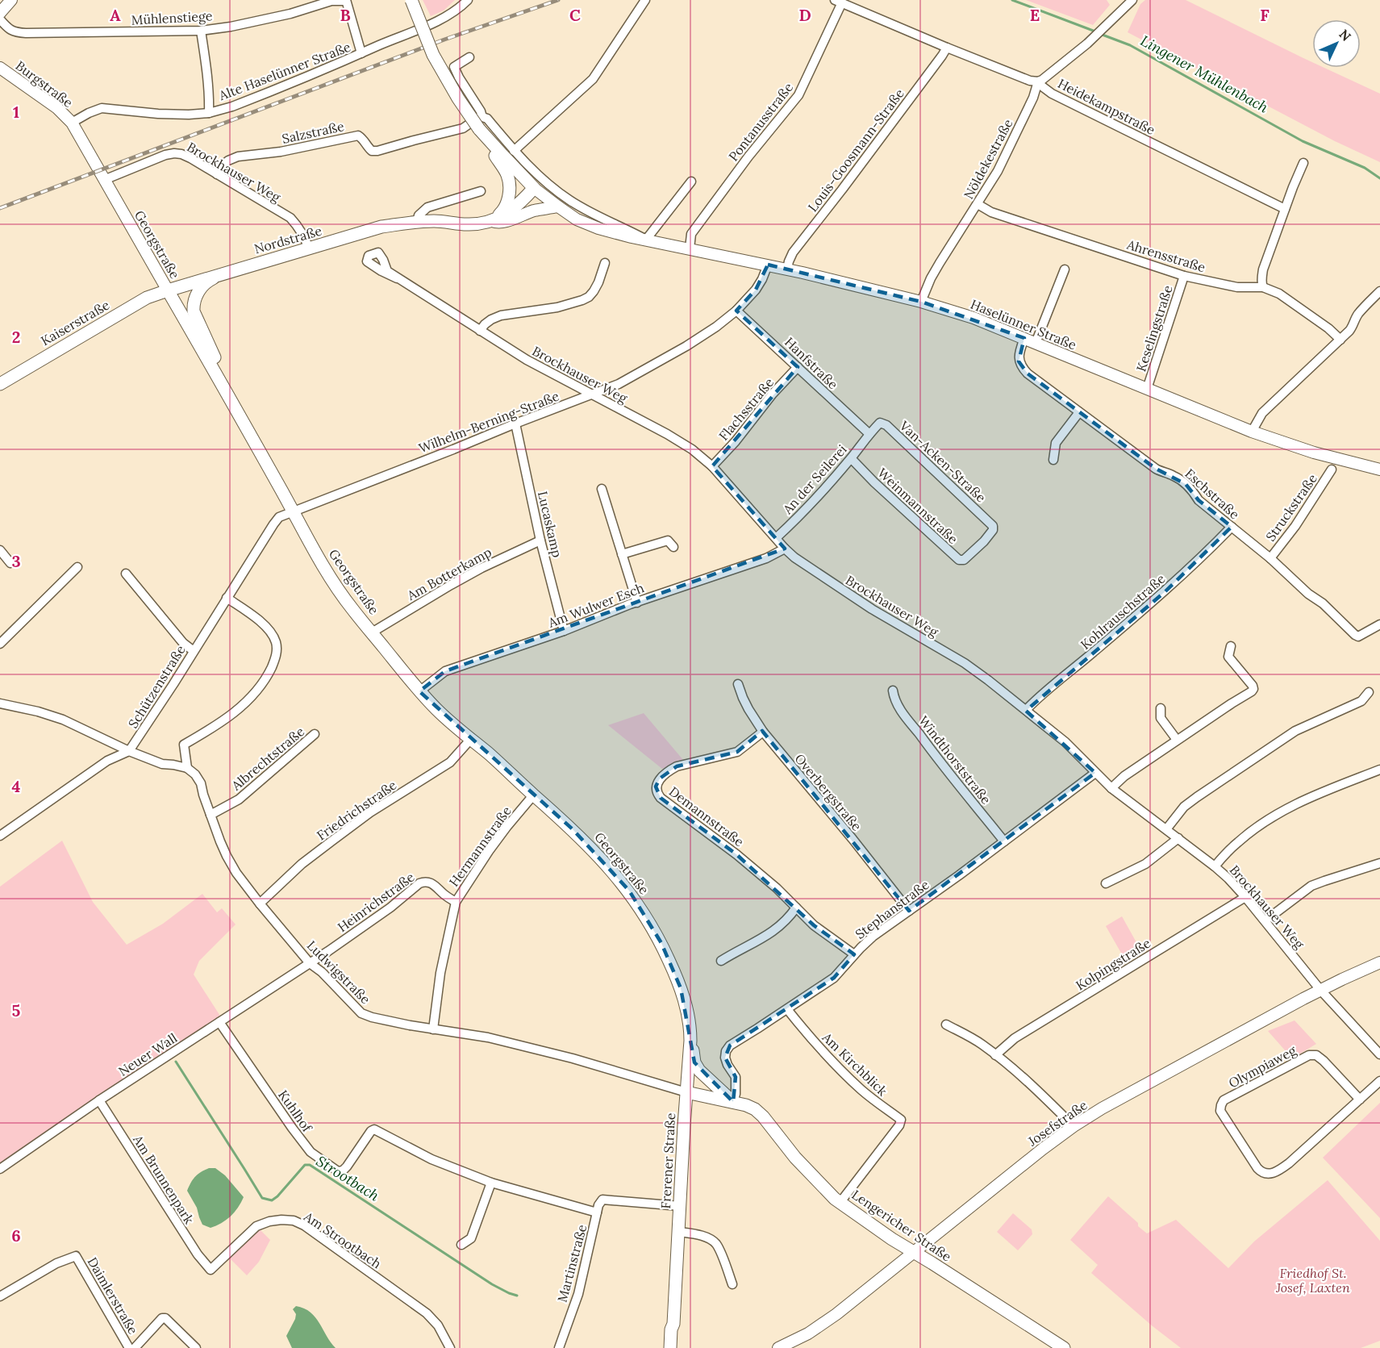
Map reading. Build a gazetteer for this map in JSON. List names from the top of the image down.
{
  "streets": {
    "main road": [
      "Nordstraße",
      "Georgstraße",
      "Kaiserstraße",
      "Frerener Straße",
      "Lengericher Straße"
    ],
    "street": [
      "Mühlenstiege",
      "Alte Haselünner Straße",
      "Burgstraße",
      "Heidekampstraße",
      "Pontanusstraße",
      "Salzstraße",
      "Louis-Goosmann-Straße",
      "Nöldekestraße",
      "Brockhauser Weg",
      "Ahrensstraße",
      "Haselünner Straße",
      "Keselingstraße",
      "Hanfstraße",
      "Flachsstraße",
      "Wilhelm-Berning-Straße",
      "Van-Acken-Straße",
      "An der Seilerei",
      "Eschstraße",
      "Weinmannstraße",
      "Struckstraße",
      "Lucaskamp",
      "Am Botterkamp",
      "Am Wulwer Esch",
      "Kohlrauschstraße",
      "Schützenstraße",
      "Albrechtstraße",
      "Windthorststraße",
      "Overbergstraße",
      "Friedrichstraße",
      "Demannstraße",
      "Hermannstraße",
      "Heinrichstraße",
      "Stephanstraße",
      "Kolpingstraße",
      "Ludwigstraße",
      "Neuer Wall",
      "Am Kirchblick",
      "Olympiaweg",
      "Kuhlhof",
      "Josefstraße",
      "Am Brunnenpark",
      "Am Strootbach",
      "Martinstraße",
      "Daimlerstraße"
    ]
  },
  "crossings": [
    ["Alte Haselünner Straße", "Burgstraße"],
    ["Alte Haselünner Straße", "Georgstraße"],
    ["Burgstraße", "Georgstraße"],
    ["Heidekampstraße", "Pontanusstraße"],
    ["Heidekampstraße", "Louis-Goosmann-Straße"],
    ["Heidekampstraße", "Nöldekestraße"],
    ["Pontanusstraße", "Haselünner Straße"],
    ["Salzstraße", "Brockhauser Weg"],
    ["Louis-Goosmann-Straße", "Haselünner Straße"],
    ["Nöldekestraße", "Ahrensstraße"],
    ["Nöldekestraße", "Haselünner Straße"],
    ["Brockhauser Weg", "Nordstraße"],
    ["Brockhauser Weg", "Georgstraße"],
    ["Brockhauser Weg", "Flachsstraße"],
    ["Brockhauser Weg", "Wilhelm-Berning-Straße"],
    ["Brockhauser Weg", "An der Seilerei"],
    ["Brockhauser Weg", "Am Wulwer Esch"],
    ["Brockhauser Weg", "Kohlrauschstraße"],
    ["Brockhauser Weg", "Stephanstraße"],
    ["Brockhauser Weg", "Kolpingstraße"],
    ["Brockhauser Weg", "Josefstraße"],
    ["Nordstraße", "Georgstraße"],
    ["Nordstraße", "Kaiserstraße"],
    ["Nordstraße", "Haselünner Straße"],
    ["Georgstraße", "Kaiserstraße"],
    ["Georgstraße", "Wilhelm-Berning-Straße"],
    ["Georgstraße", "Am Botterkamp"],
    ["Georgstraße", "Am Wulwer Esch"],
    ["Georgstraße", "Schützenstraße"],
    ["Georgstraße", "Friedrichstraße"],
    ["Georgstraße", "Hermannstraße"],
    ["Georgstraße", "Frerener Straße"],
    ["Ahrensstraße", "Keselingstraße"],
    ["Haselünner Straße", "Keselingstraße"],
    ["Haselünner Straße", "Wilhelm-Berning-Straße"],
    ["Haselünner Straße", "Eschstraße"],
    ["Hanfstraße", "Flachsstraße"],
    ["Hanfstraße", "Wilhelm-Berning-Straße"],
    ["Hanfstraße", "Van-Acken-Straße"],
    ["Hanfstraße", "An der Seilerei"],
    ["Wilhelm-Berning-Straße", "Lucaskamp"],
    ["Wilhelm-Berning-Straße", "Schützenstraße"],
    ["Van-Acken-Straße", "An der Seilerei"],
    ["Van-Acken-Straße", "Weinmannstraße"],
    ["An der Seilerei", "Weinmannstraße"],
    ["Eschstraße", "Struckstraße"],
    ["Eschstraße", "Kohlrauschstraße"],
    ["Lucaskamp", "Am Botterkamp"],
    ["Lucaskamp", "Am Wulwer Esch"],
    ["Albrechtstraße", "Ludwigstraße"],
    ["Windthorststraße", "Stephanstraße"],
    ["Overbergstraße", "Demannstraße"],
    ["Overbergstraße", "Stephanstraße"],
    ["Friedrichstraße", "Ludwigstraße"],
    ["Demannstraße", "Stephanstraße"],
    ["Hermannstraße", "Heinrichstraße"],
    ["Hermannstraße", "Ludwigstraße"],
    ["Heinrichstraße", "Ludwigstraße"],
    ["Heinrichstraße", "Neuer Wall"],
    ["Stephanstraße", "Am Kirchblick"],
    ["Stephanstraße", "Lengericher Straße"],
    ["Ludwigstraße", "Neuer Wall"],
    ["Ludwigstraße", "Frerener Straße"],
    ["Ludwigstraße", "Lengericher Straße"],
    ["Neuer Wall", "Kuhlhof"],
    ["Neuer Wall", "Am Brunnenpark"],
    ["Am Kirchblick", "Lengericher Straße"],
    ["Kuhlhof", "Martinstraße"],
    ["Josefstraße", "Lengericher Straße"],
    ["Frerener Straße", "Lengericher Straße"],
    ["Am Brunnenpark", "Am Strootbach"]
  ],
  "water": ["Lingener Mühlenbach", "Strootbach"],
  "parks": ["Friedhof St. Josef, Laxten"],
  "north": "top right",
  "grid": {
    "columns": [
      "A",
      "B",
      "C",
      "D",
      "E",
      "F"
    ],
    "rows": [
      "1",
      "2",
      "3",
      "4",
      "5",
      "6"
    ]
  }
}
